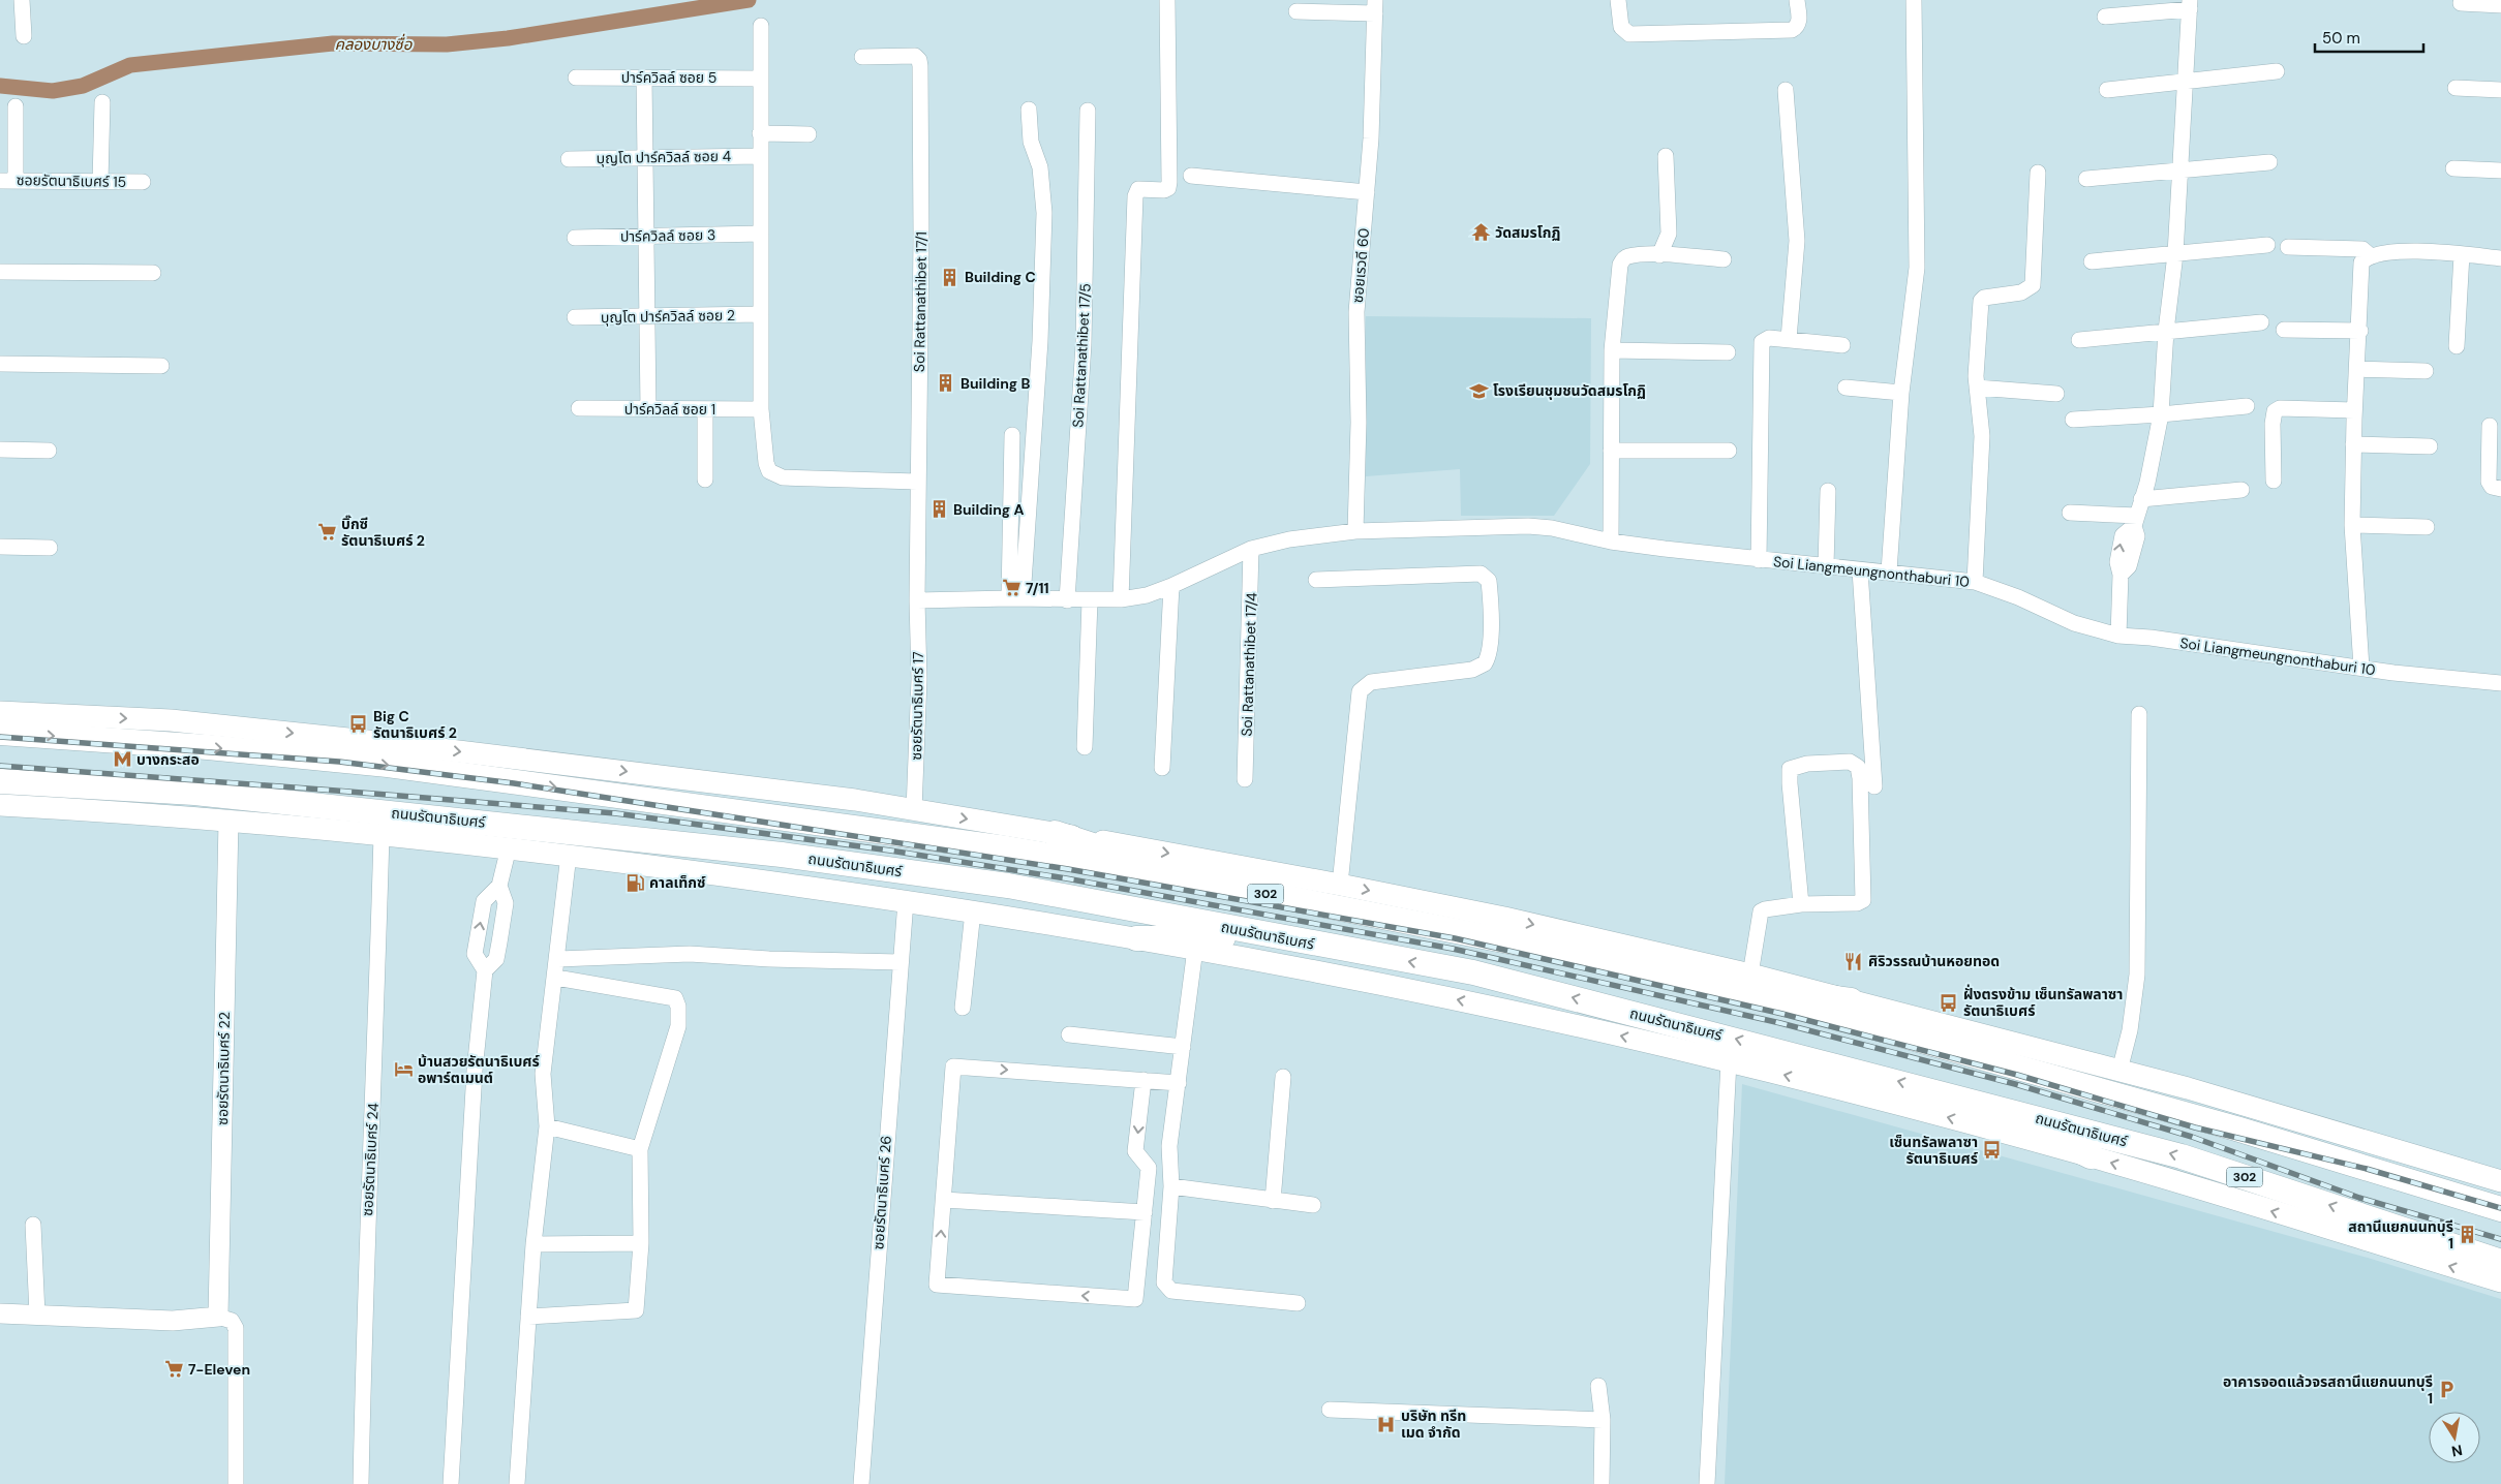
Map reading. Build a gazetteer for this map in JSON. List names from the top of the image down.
{
  "streets": {
    "main road": ["ถนนรัตนาธิเบศร์", "302"],
    "street": [
      "ปาร์ควิลล์ ซอย 5",
      "บุญโต ปาร์ควิลล์ ซอย 4",
      "ซอยรัตนาธิเบศร์ 15",
      "ปาร์ควิลล์ ซอย 3",
      "ซอยเรวดี 60",
      "Soi Rattanathibet 17/1",
      "บุญโต ปาร์ควิลล์ ซอย 2",
      "Soi Rattanathibet 17/5",
      "ปาร์ควิลล์ ซอย 1",
      "Soi Liangmeungnonthaburi 10",
      "Soi Rattanathibet 17/4",
      "ซอยรัตนาธิเบศร์ 17",
      "ซอยรัตนาธิเบศร์ 22",
      "ซอยรัตนาธิเบศร์ 24",
      "ซอยรัตนาธิเบศร์ 26"
    ]
  },
  "crossings": [
    ["ซอยเรวดี 60", "Soi Liangmeungnonthaburi 10"],
    ["Soi Rattanathibet 17/1", "Soi Liangmeungnonthaburi 10"],
    ["Soi Rattanathibet 17/1", "ซอยรัตนาธิเบศร์ 17"],
    ["Soi Rattanathibet 17/5", "Soi Liangmeungnonthaburi 10"],
    ["Soi Liangmeungnonthaburi 10", "Soi Rattanathibet 17/4"],
    ["Soi Liangmeungnonthaburi 10", "ซอยรัตนาธิเบศร์ 17"],
    ["ซอยรัตนาธิเบศร์ 17", "302"],
    ["ถนนรัตนาธิเบศร์", "ซอยรัตนาธิเบศร์ 22"],
    ["ถนนรัตนาธิเบศร์", "ซอยรัตนาธิเบศร์ 24"],
    ["ถนนรัตนาธิเบศร์", "ซอยรัตนาธิเบศร์ 26"]
  ],
  "water": ["คลองบางซื่อ"],
  "places": {
    "temple": ["วัดสมรโกฏิ"],
    "building": [
      "Building C",
      "Building B",
      "Building A",
      "สถานีแยกนนทบุรี 1"
    ],
    "school or university": ["โรงเรียนชุมชนวัดสมรโกฏิ"],
    "supermarket": ["บิ๊กซี รัตนาธิเบศร์ 2", "7/11", "7-Eleven"],
    "bus stop": ["Big C รัตนาธิเบศร์ 2", "ฝั่งตรงข้าม เซ็นทรัลพลาซา รัตนาธิเบศร์", "เซ็นทรัลพลาซา รัตนาธิเบศร์"],
    "metro station": ["บางกระสอ"],
    "fuel station": ["คาลเท็กซ์"],
    "restaurant": ["ศิริวรรณบ้านหอยทอด"],
    "hotel": ["บ้านสวยรัตนาธิเบศร์ อพาร์ตเมนต์"],
    "parking": ["อาคารจอดแล้วจรสถานีแยกนนทบุรี 1"],
    "hospital": ["บริษัท ทรีท เมด จำกัด"]
  },
  "scale_bar": "50 m",
  "north": "bottom"
}
